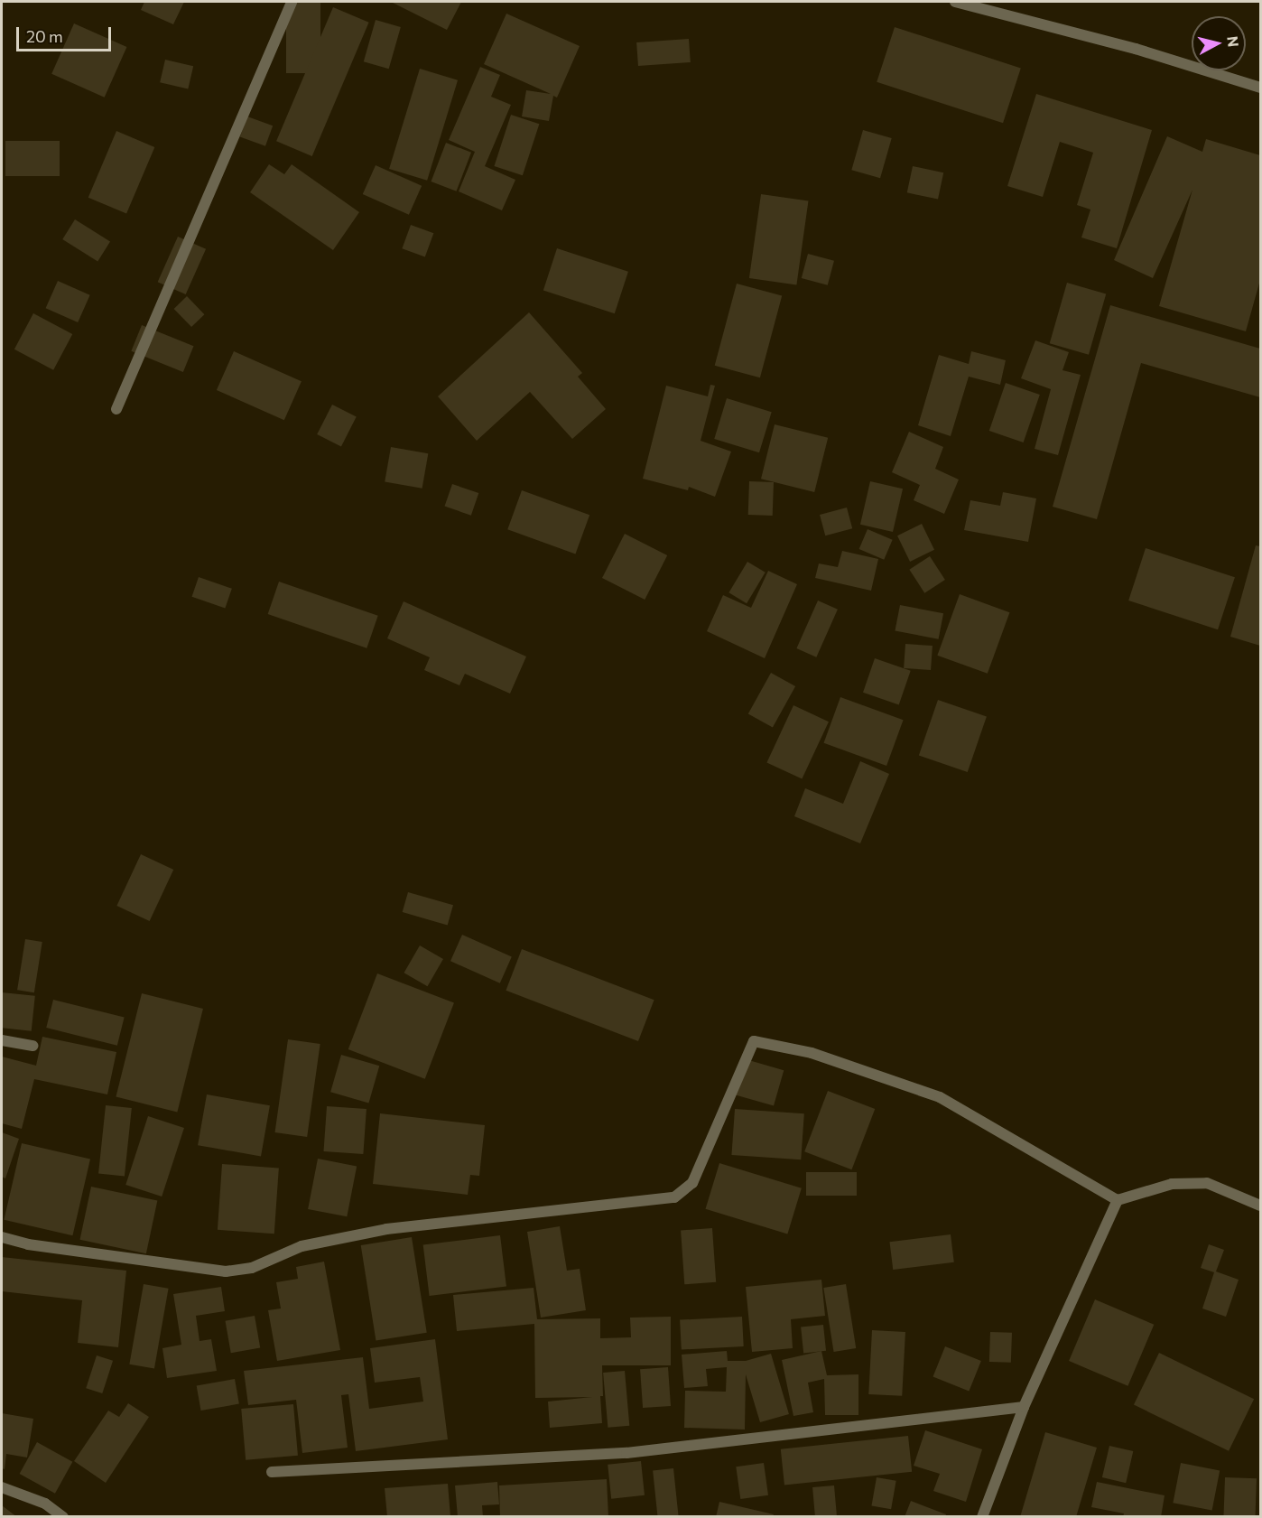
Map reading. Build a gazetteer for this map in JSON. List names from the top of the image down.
{
  "scale_bar": "20 m",
  "north": "right"
}
